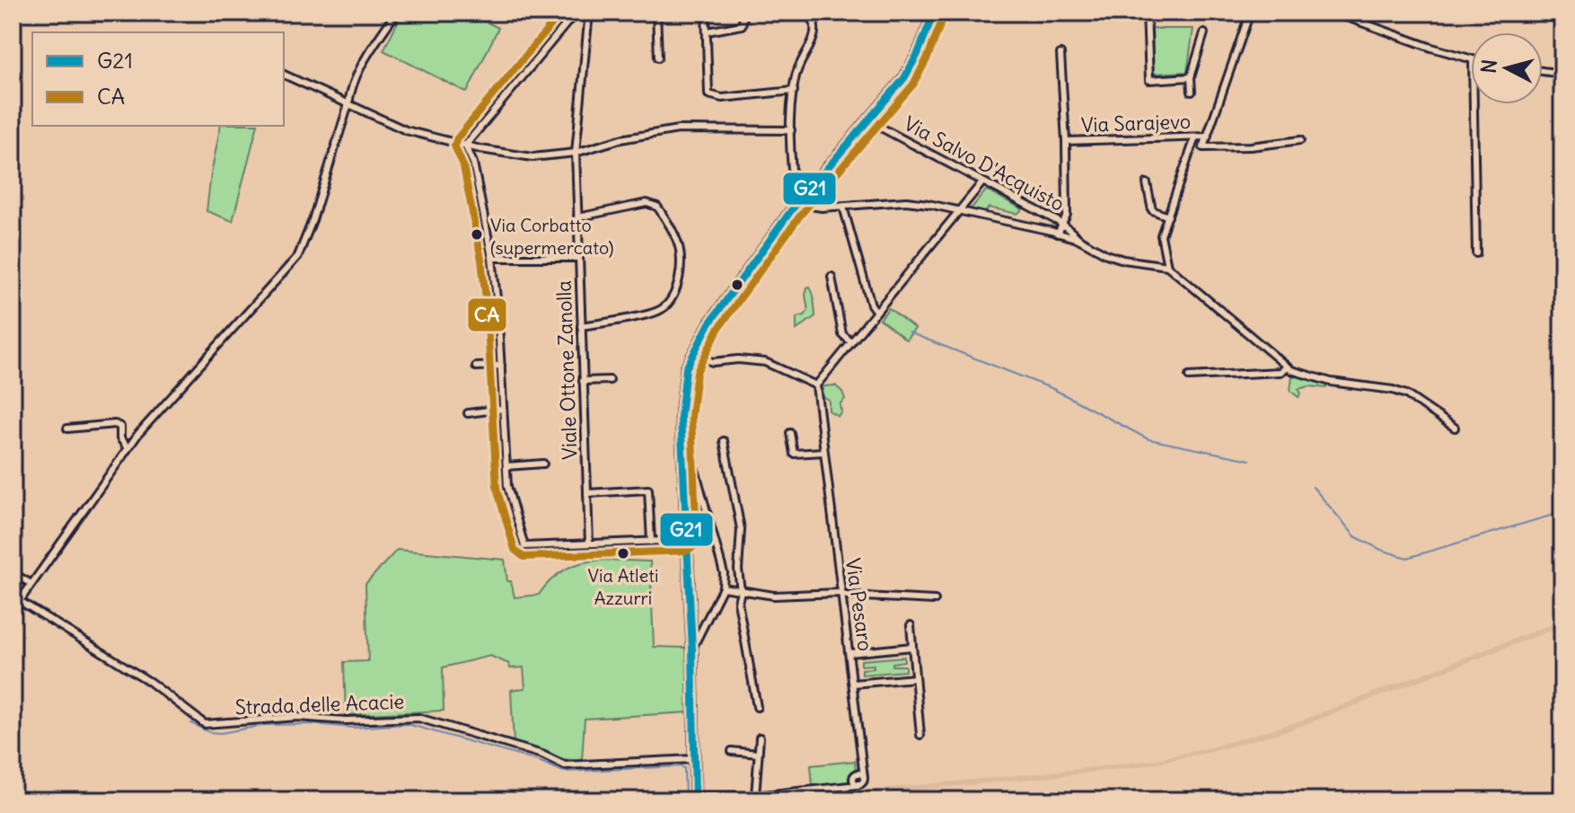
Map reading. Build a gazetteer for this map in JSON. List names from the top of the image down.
{
  "streets": {
    "street": [
      "Via Sarajevo",
      "Via Salvo D'Acquisto",
      "Viale Ottone Zanolla",
      "Via Pesaro",
      "Strada delle Acacie"
    ]
  },
  "places": ["Via Corbatto (supermercato)", "Via Atleti Azzurri"],
  "lines": ["transit line G21", "transit line CA"],
  "legend": ["G21", "CA"],
  "north": "left"
}
